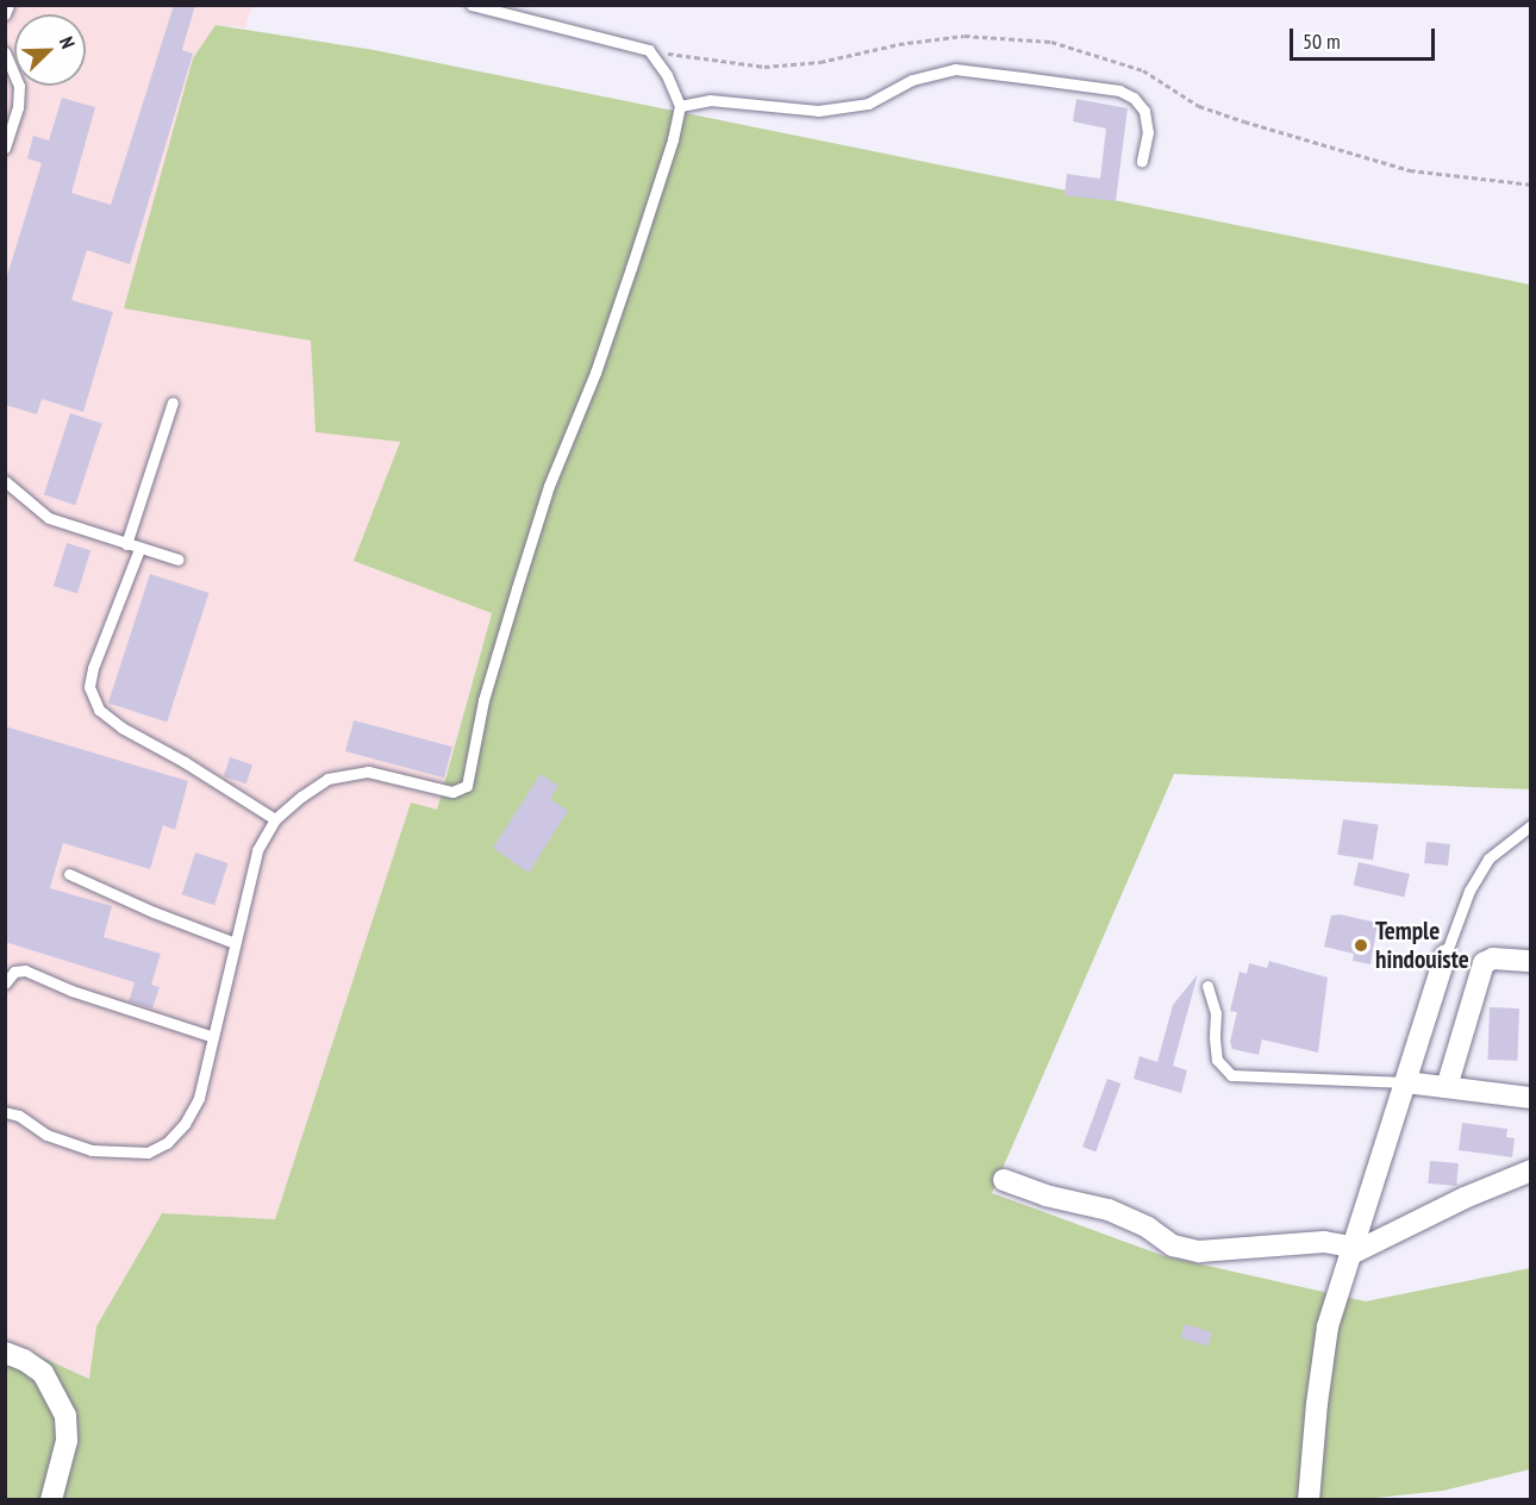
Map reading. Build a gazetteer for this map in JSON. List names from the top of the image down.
{
  "places": ["Temple hindouiste"],
  "scale_bar": "50 m",
  "north": "top right"
}
